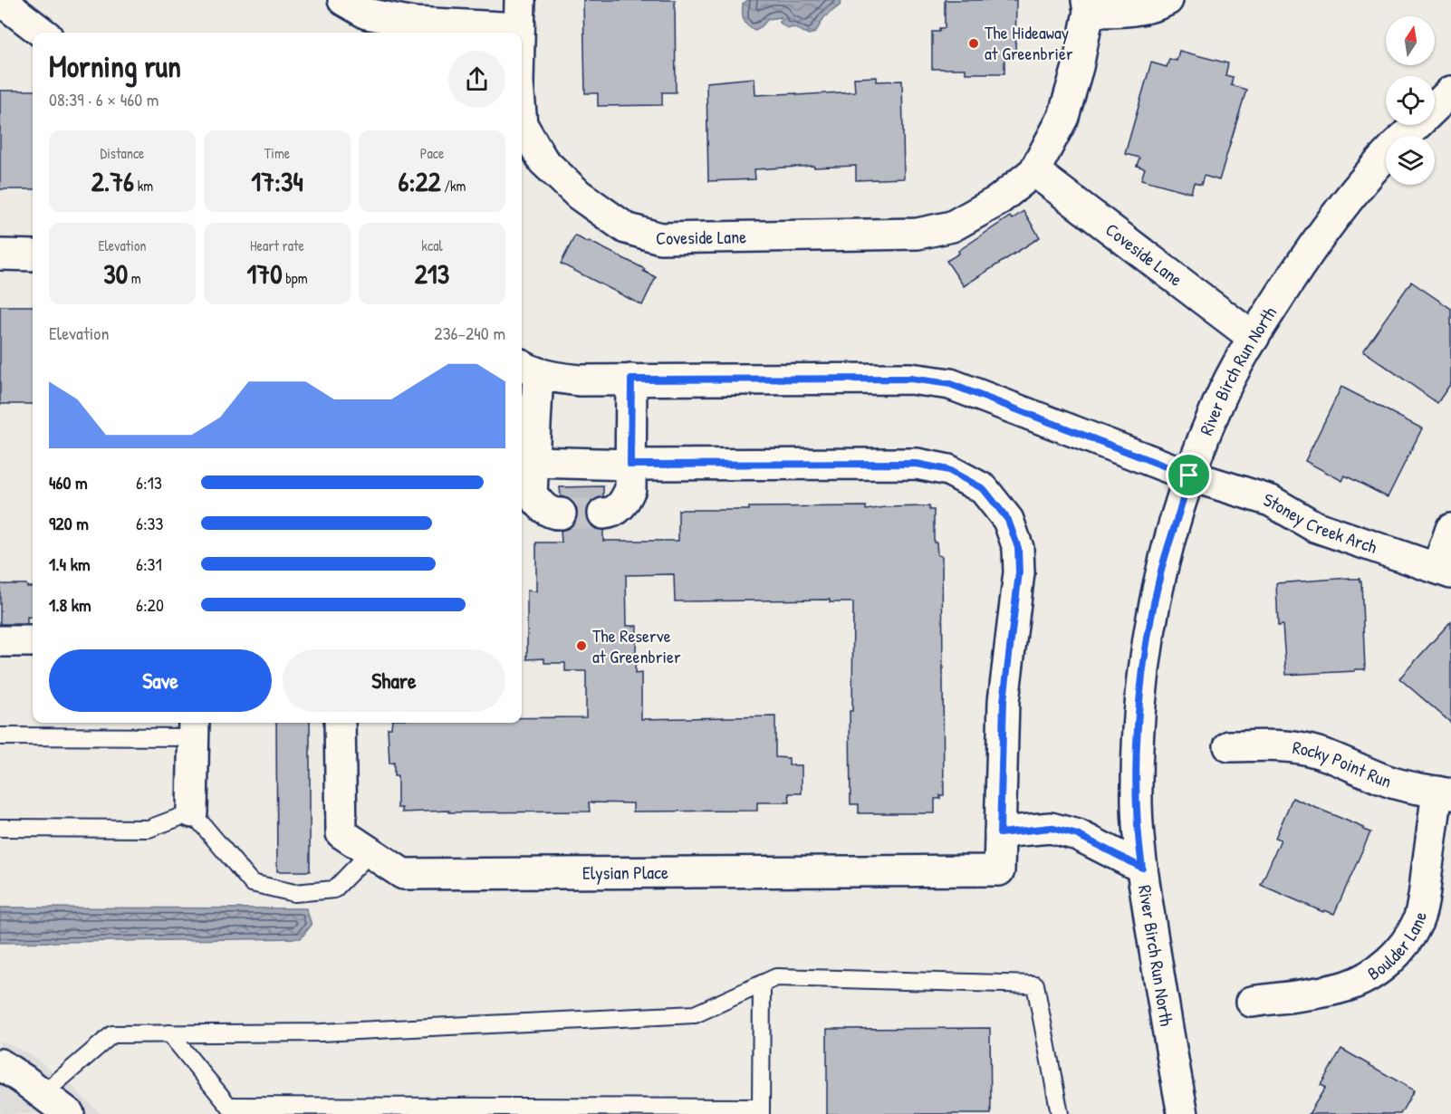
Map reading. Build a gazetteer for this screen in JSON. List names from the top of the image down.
{
  "streets": {
    "street": [
      "Coveside Lane",
      "River Birch Run North",
      "Stoney Creek Arch",
      "Rocky Point Run",
      "Elysian Place",
      "Boulder Lane"
    ]
  },
  "crossings": [
    ["Coveside Lane", "River Birch Run North"],
    ["River Birch Run North", "Stoney Creek Arch"],
    ["Rocky Point Run", "Boulder Lane"]
  ],
  "places": ["The Hideaway at Greenbrier", "The Reserve at Greenbrier"],
  "north": "top",
  "page": {
    "heading": ["Morning run", "08:39 · 6 × 460 m"],
    "stats": [
      ["Distance", "2.76 km"],
      ["Time", "17:34"],
      ["Pace", "6:22 /km"],
      ["Elevation", "30 m"],
      ["Heart rate", "170 bpm"],
      ["kcal", "213"]
    ],
    "chart": ["Elevation", "236–240 m"],
    "list": [
      {
        "name": "460 m",
        "note": "6:13"
      },
      {
        "name": "920 m",
        "note": "6:33"
      },
      {
        "name": "1.4 km",
        "note": "6:31"
      },
      {
        "name": "1.8 km",
        "note": "6:20"
      }
    ],
    "buttons": ["Save", "Share"]
  }
}
